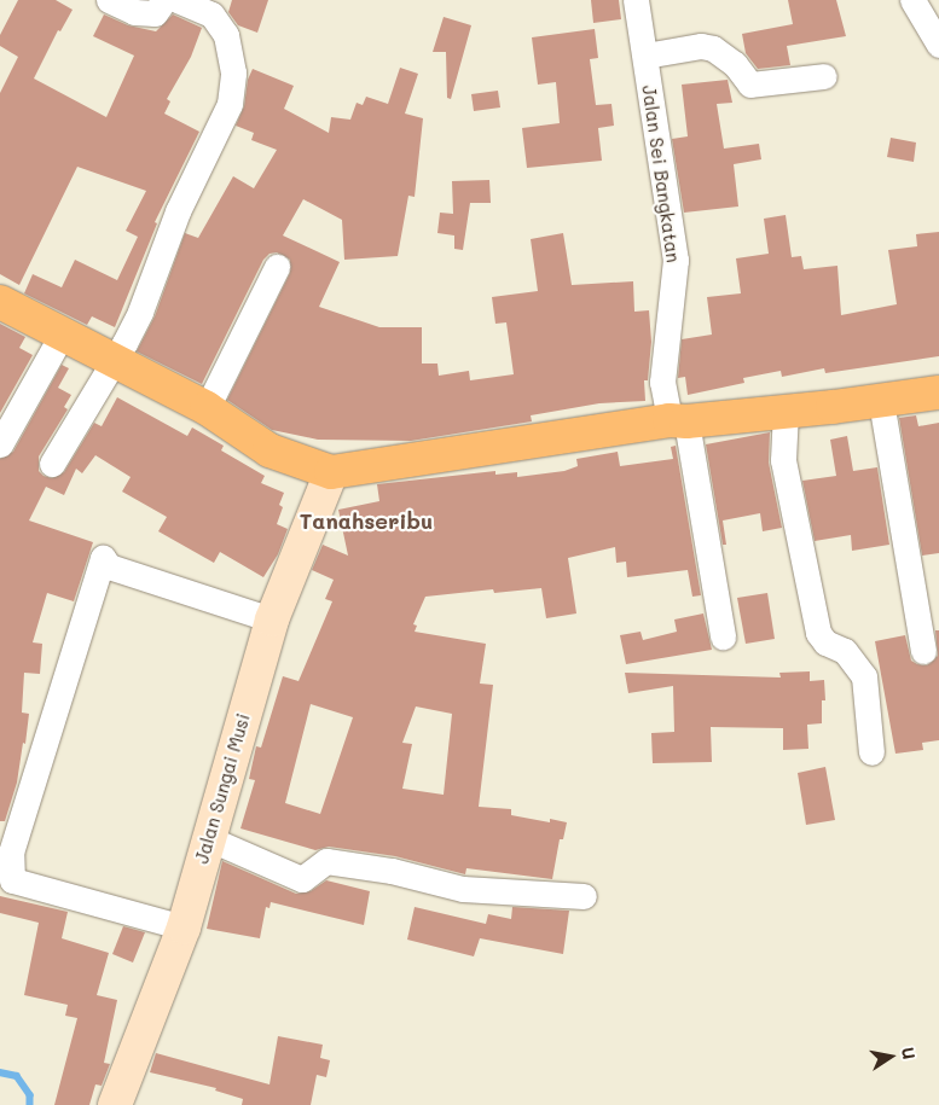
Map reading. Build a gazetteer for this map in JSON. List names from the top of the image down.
{
  "streets": {
    "main road": ["Jalan Sungai Musi"],
    "street": ["Jalan Sei Bangkatan"]
  },
  "districts": ["Tanahseribu"],
  "north": "right"
}
